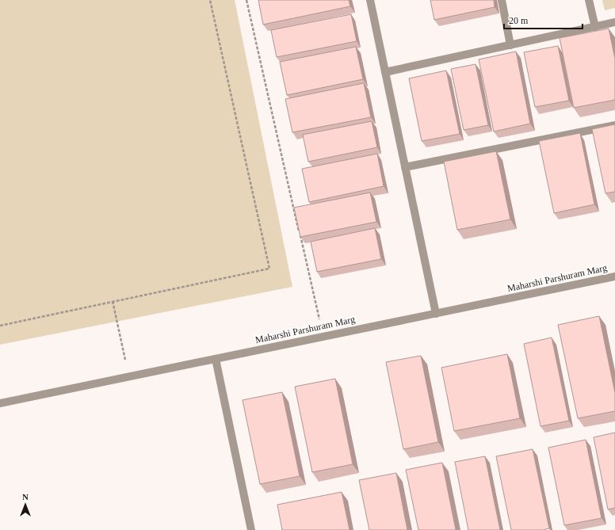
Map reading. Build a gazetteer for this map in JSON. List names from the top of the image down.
{
  "streets": {
    "street": ["Maharshi Parshuram Marg"]
  },
  "scale_bar": "20 m",
  "north": "top"
}
